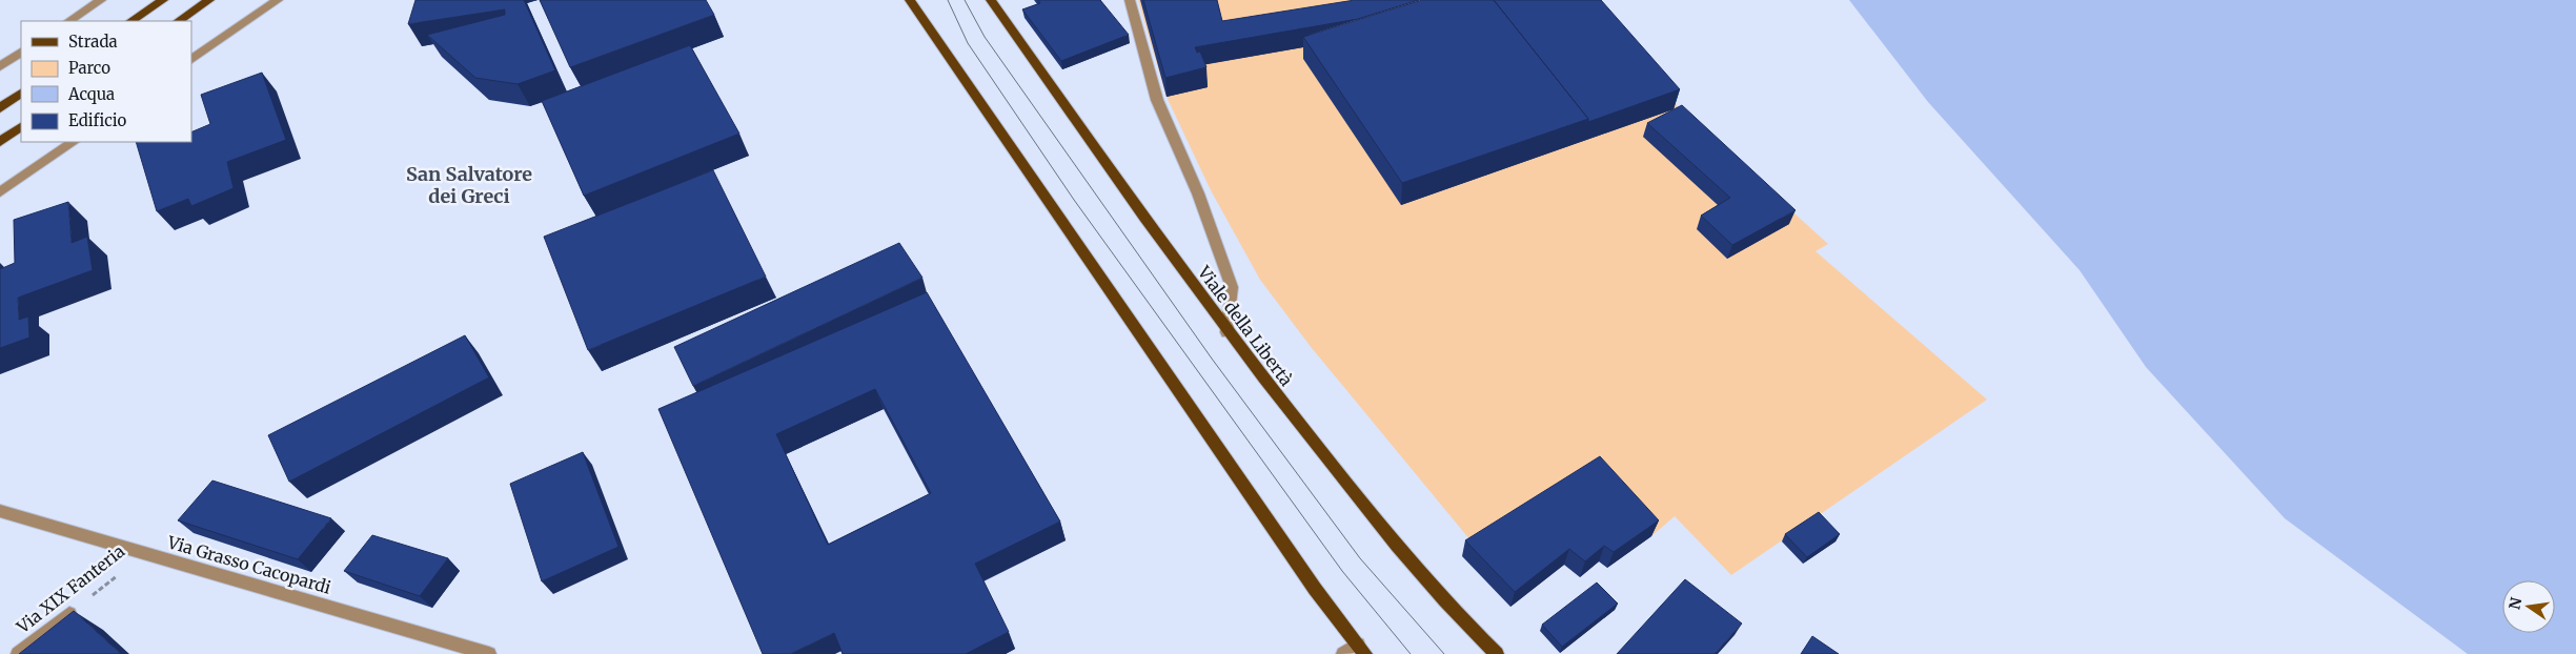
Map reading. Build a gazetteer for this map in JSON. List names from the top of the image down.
{
  "streets": {
    "main road": ["Viale della Libertà"],
    "street": ["Via Grasso Cacopardi", "Via XIX Fanteria"]
  },
  "crossings": [
    ["Via Grasso Cacopardi", "Via XIX Fanteria"]
  ],
  "districts": ["San Salvatore dei Greci"],
  "legend": [
    "Strada",
    "Parco",
    "Acqua",
    "Edificio"
  ],
  "north": "left"
}
